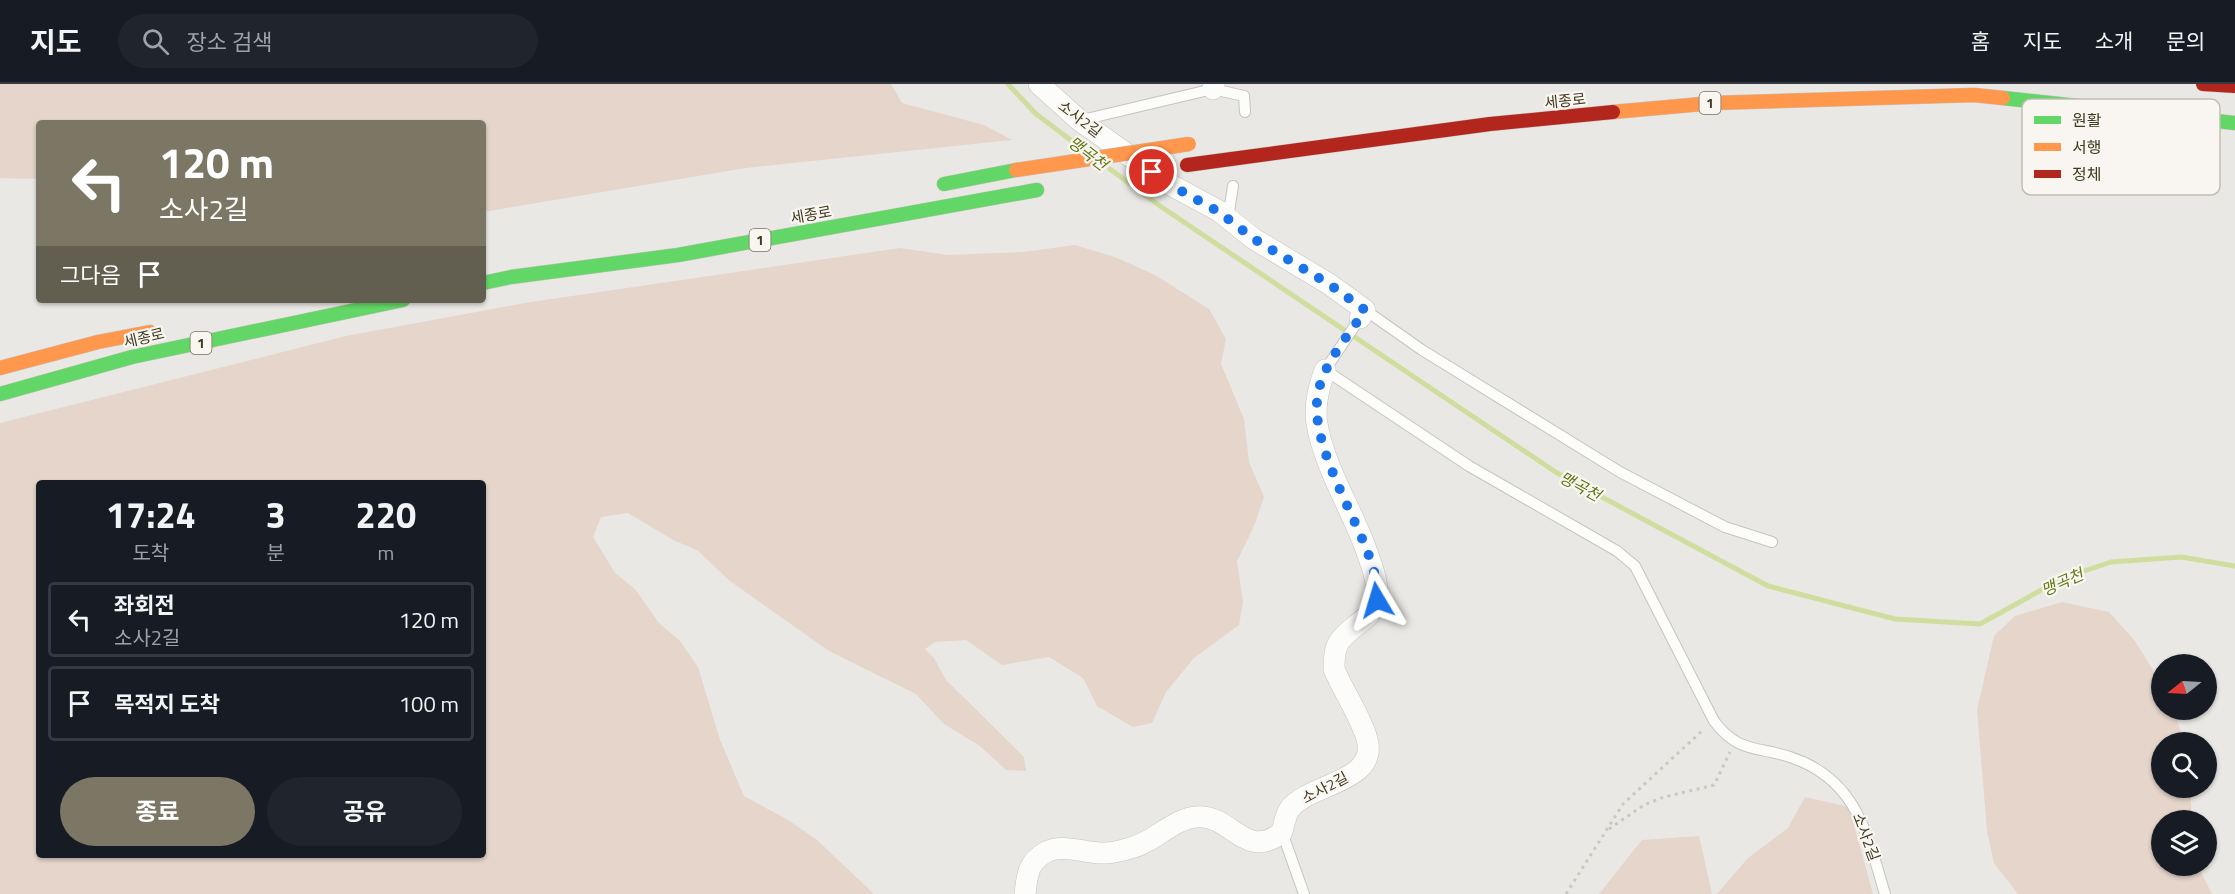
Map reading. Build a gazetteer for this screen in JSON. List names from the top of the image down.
{
  "streets": {
    "main road": ["세종로", "1"],
    "street": ["소사2길"]
  },
  "water": ["맹곡천"],
  "legend": ["원활", "서행", "정체"],
  "north": "left",
  "page": {
    "header": "지도",
    "search": "장소 검색",
    "nav": [
      "홈",
      "지도",
      "소개",
      "문의"
    ],
    "turn": ["120 m", "소사2길"],
    "then": "그다음",
    "eta": [
      "17:24",
      "도착",
      "3",
      "분",
      "220",
      "m"
    ],
    "list": [
      {
        "name": "좌회전",
        "note": "소사2길",
        "value": "120 m"
      },
      {
        "name": "목적지 도착",
        "value": "100 m"
      }
    ],
    "buttons": ["종료", "공유"]
  }
}
